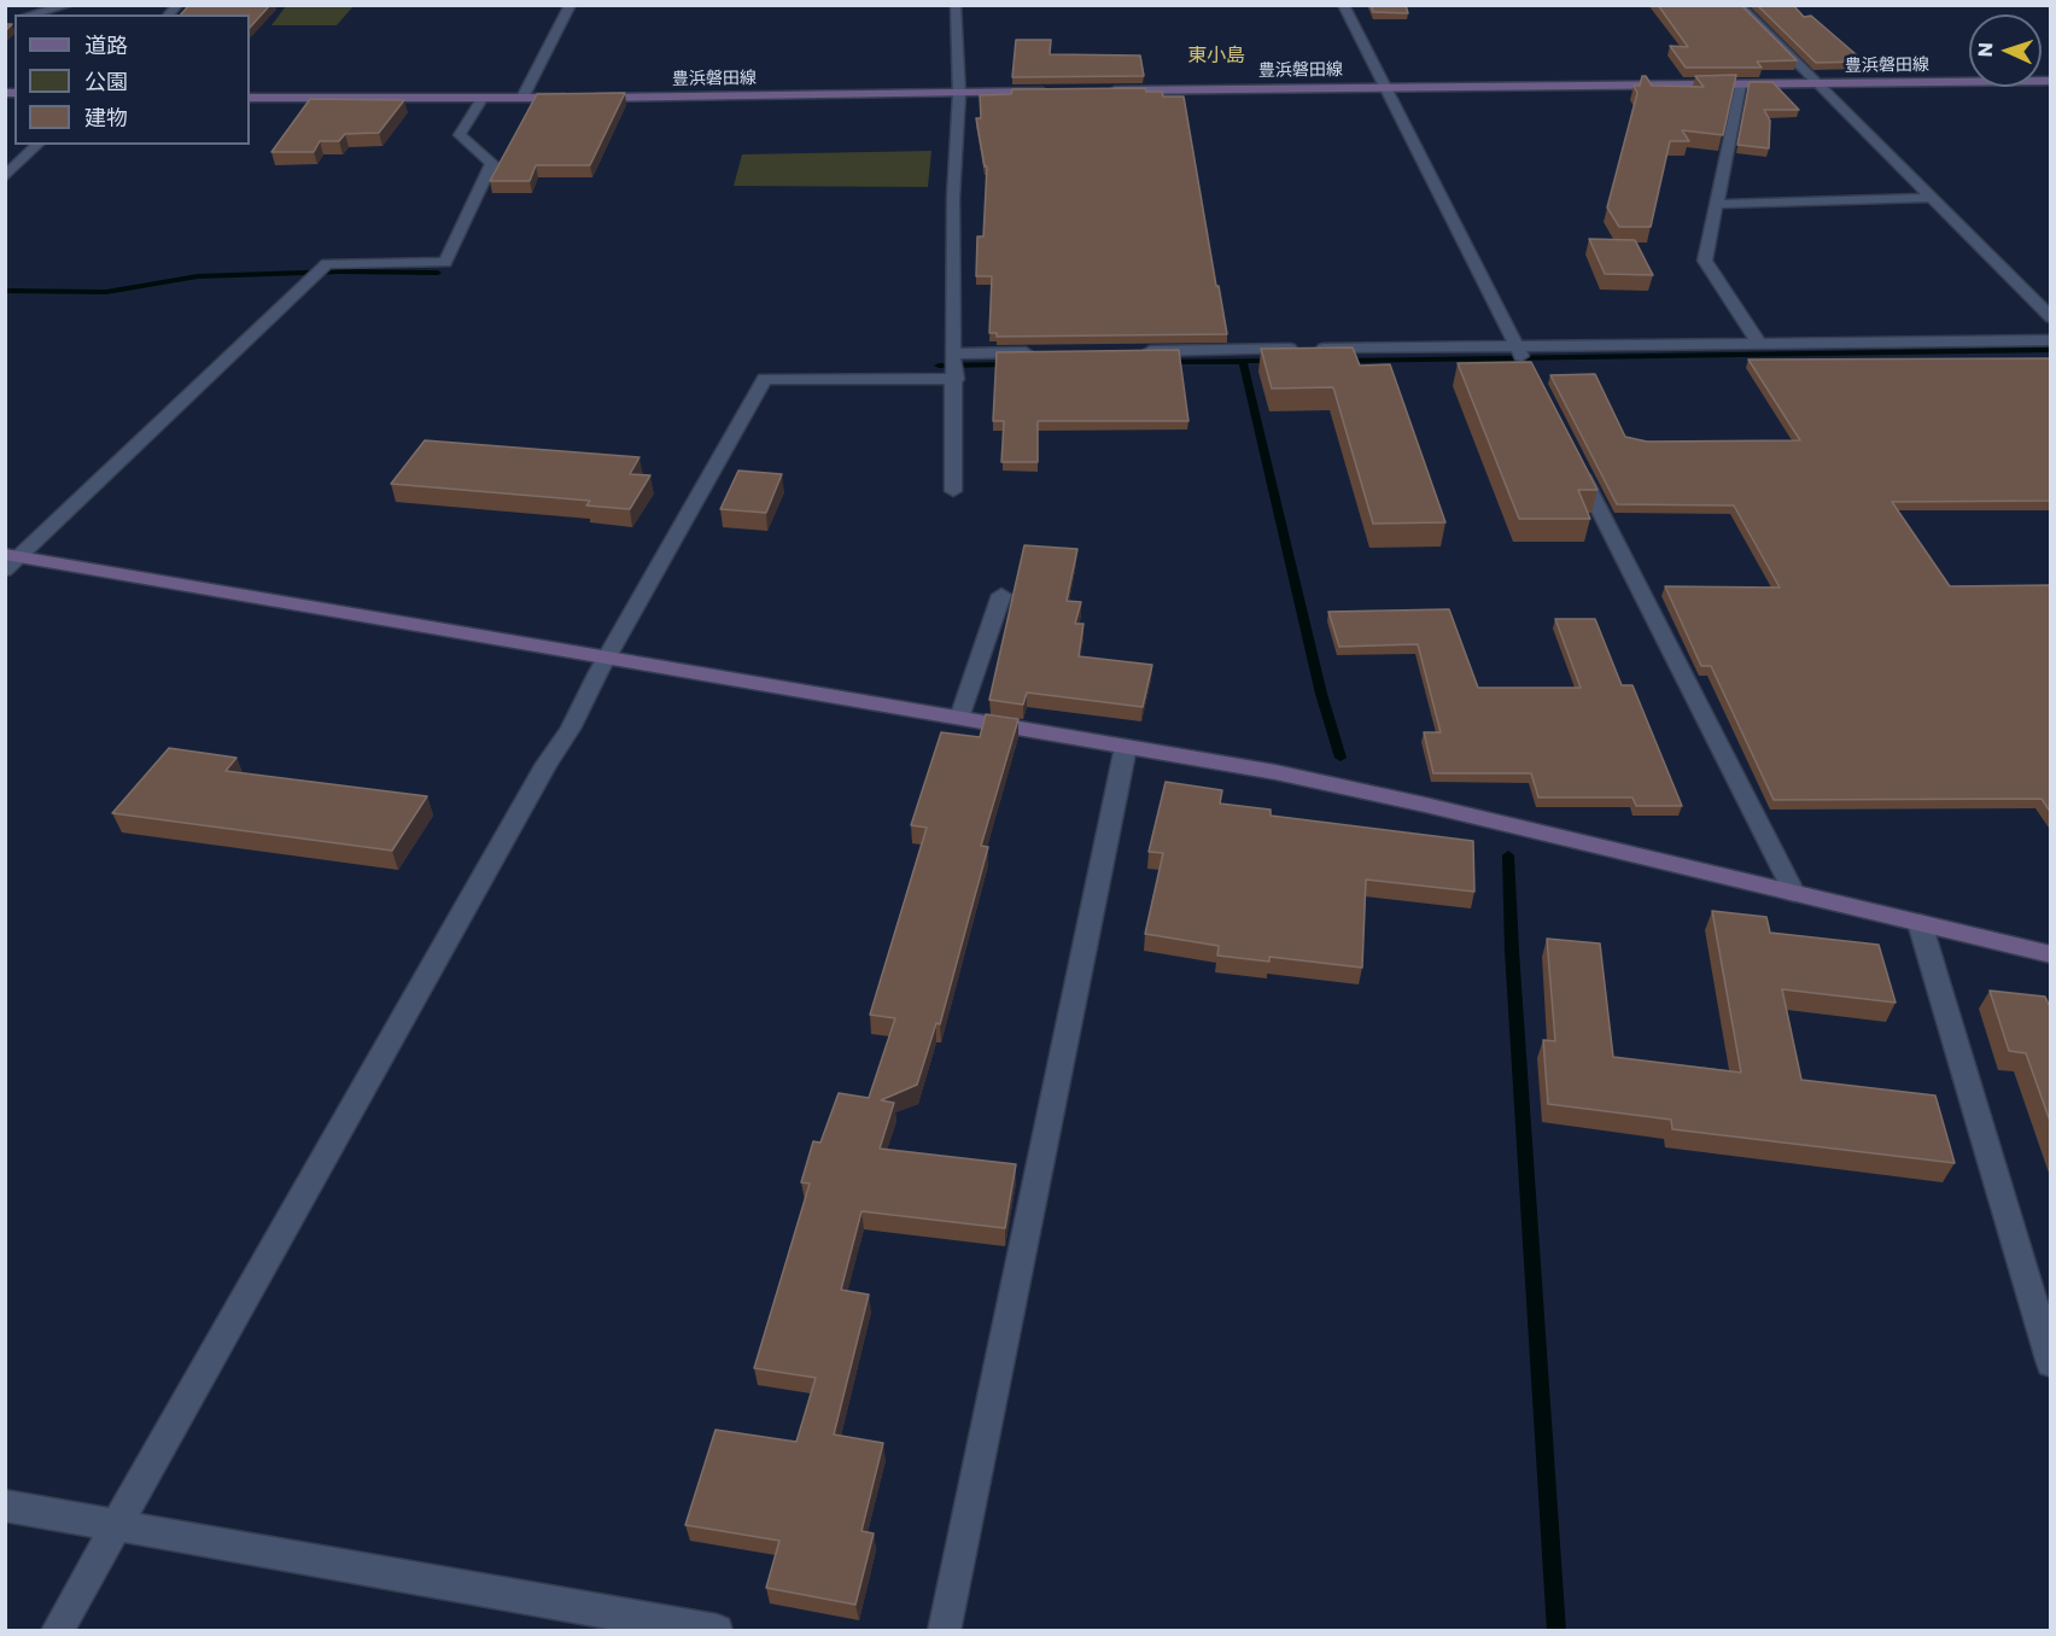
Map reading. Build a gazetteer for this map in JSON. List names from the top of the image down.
{
  "streets": {
    "main road": ["豊浜磐田線"]
  },
  "districts": ["東小島"],
  "legend": ["道路", "公園", "建物"],
  "north": "left"
}
